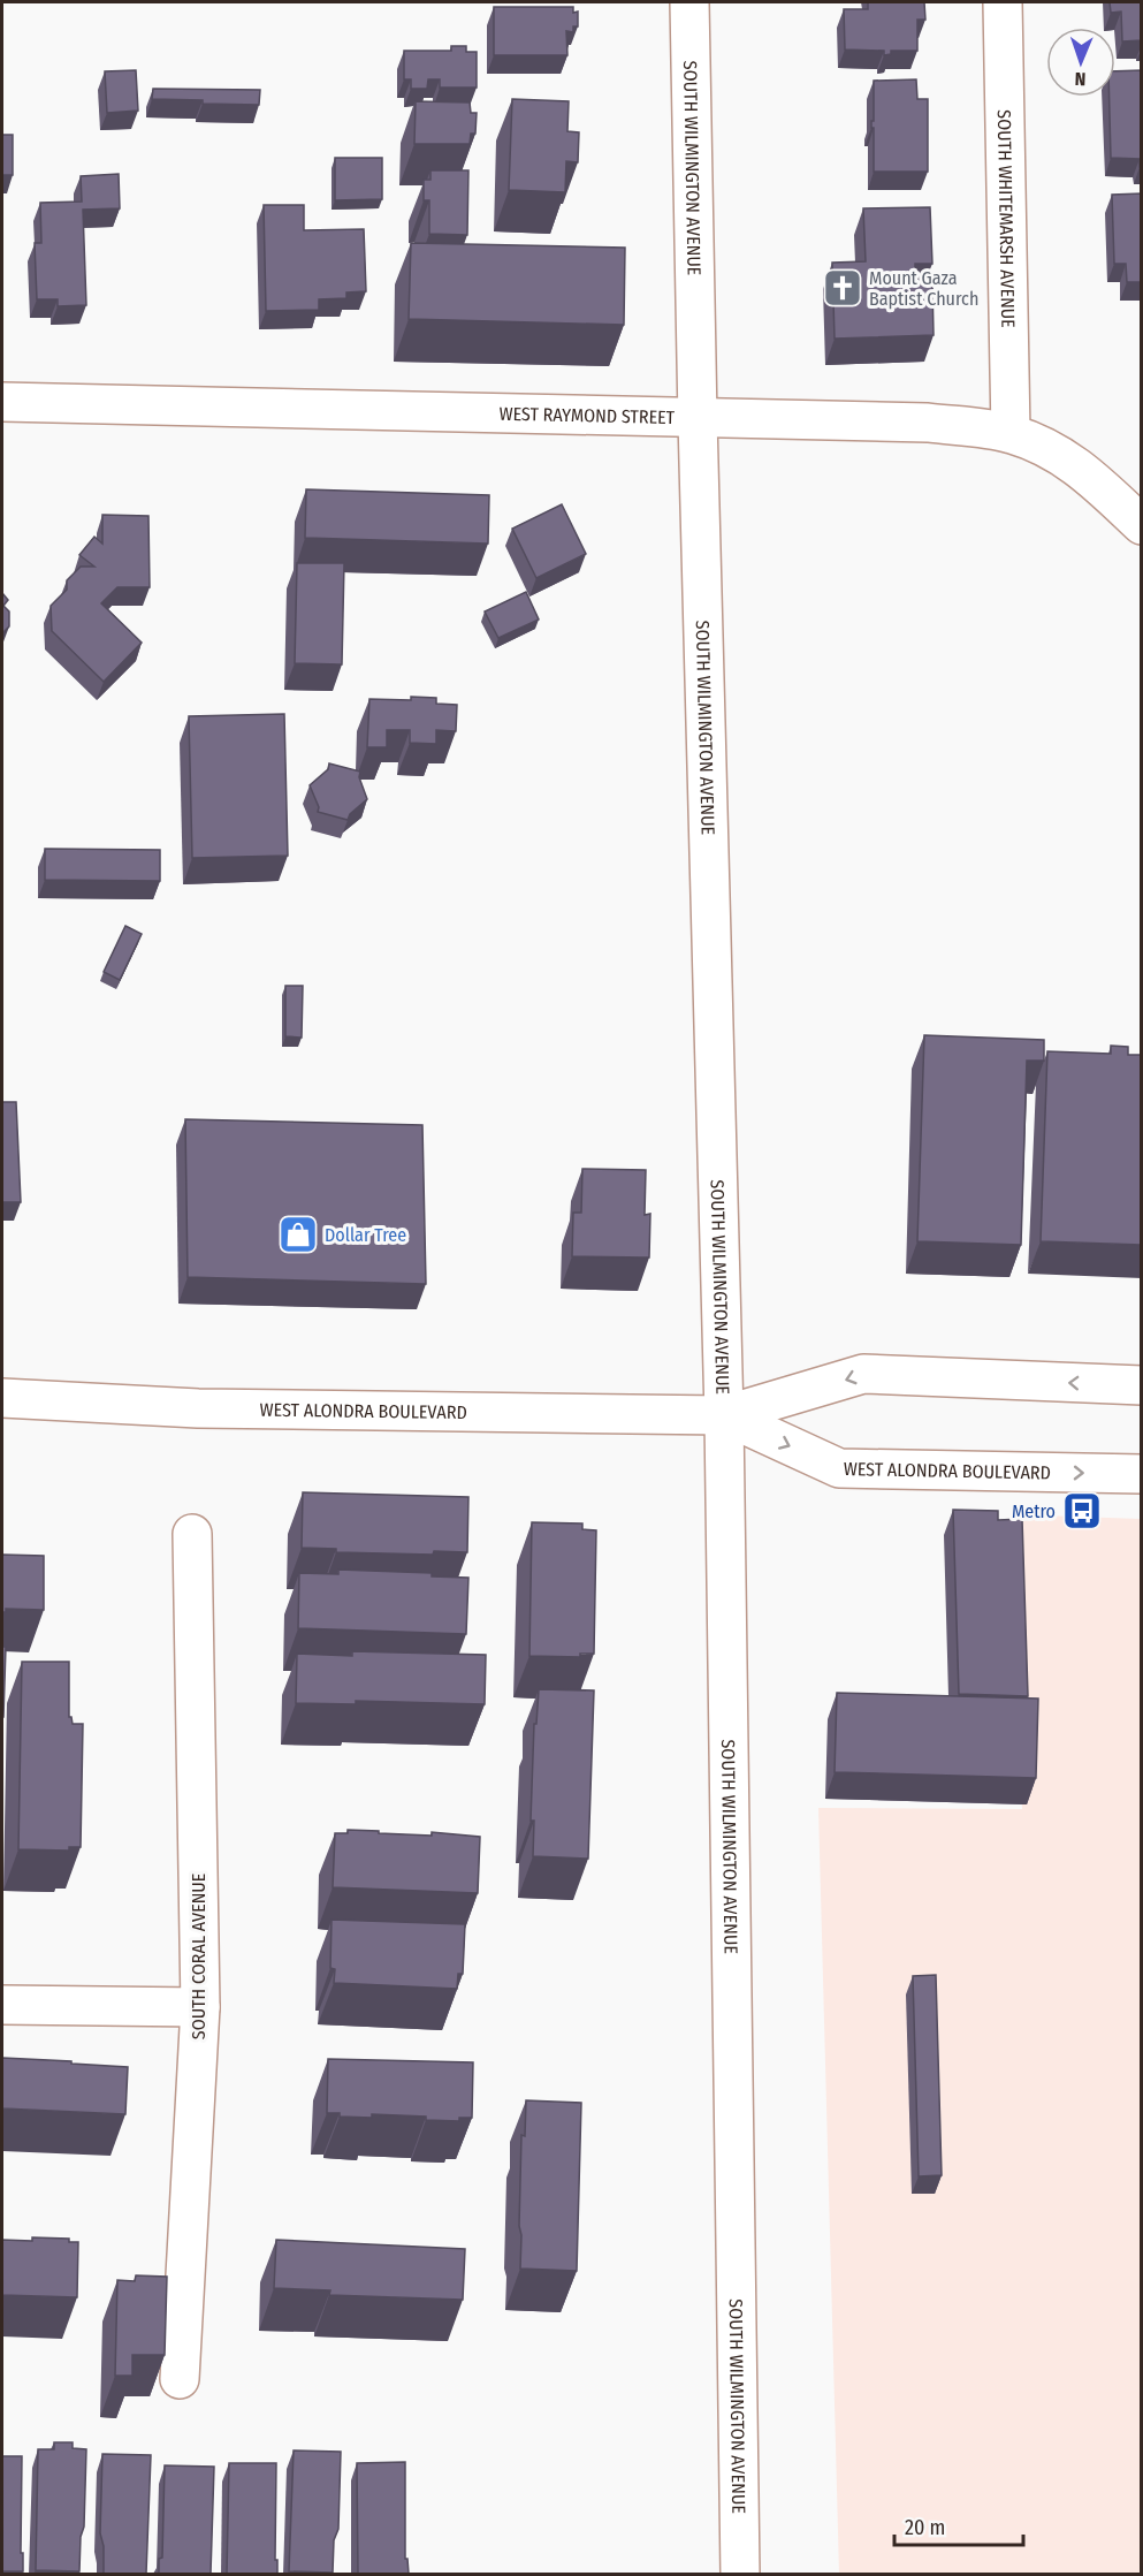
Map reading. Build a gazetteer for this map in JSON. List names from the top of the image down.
{
  "streets": {
    "main road": [
      "SOUTH WILMINGTON AVENUE",
      "SOUTH WHITEMARSH AVENUE",
      "WEST RAYMOND STREET",
      "WEST ALONDRA BOULEVARD",
      "SOUTH CORAL AVENUE"
    ]
  },
  "crossings": [
    ["SOUTH WILMINGTON AVENUE", "WEST RAYMOND STREET"],
    ["SOUTH WILMINGTON AVENUE", "WEST ALONDRA BOULEVARD"],
    ["SOUTH WHITEMARSH AVENUE", "WEST RAYMOND STREET"]
  ],
  "places": {
    "church": ["Mount Gaza Baptist Church"],
    "shop": ["Dollar Tree"],
    "bus stop": ["Metro"]
  },
  "scale_bar": "20 m",
  "north": "bottom"
}
